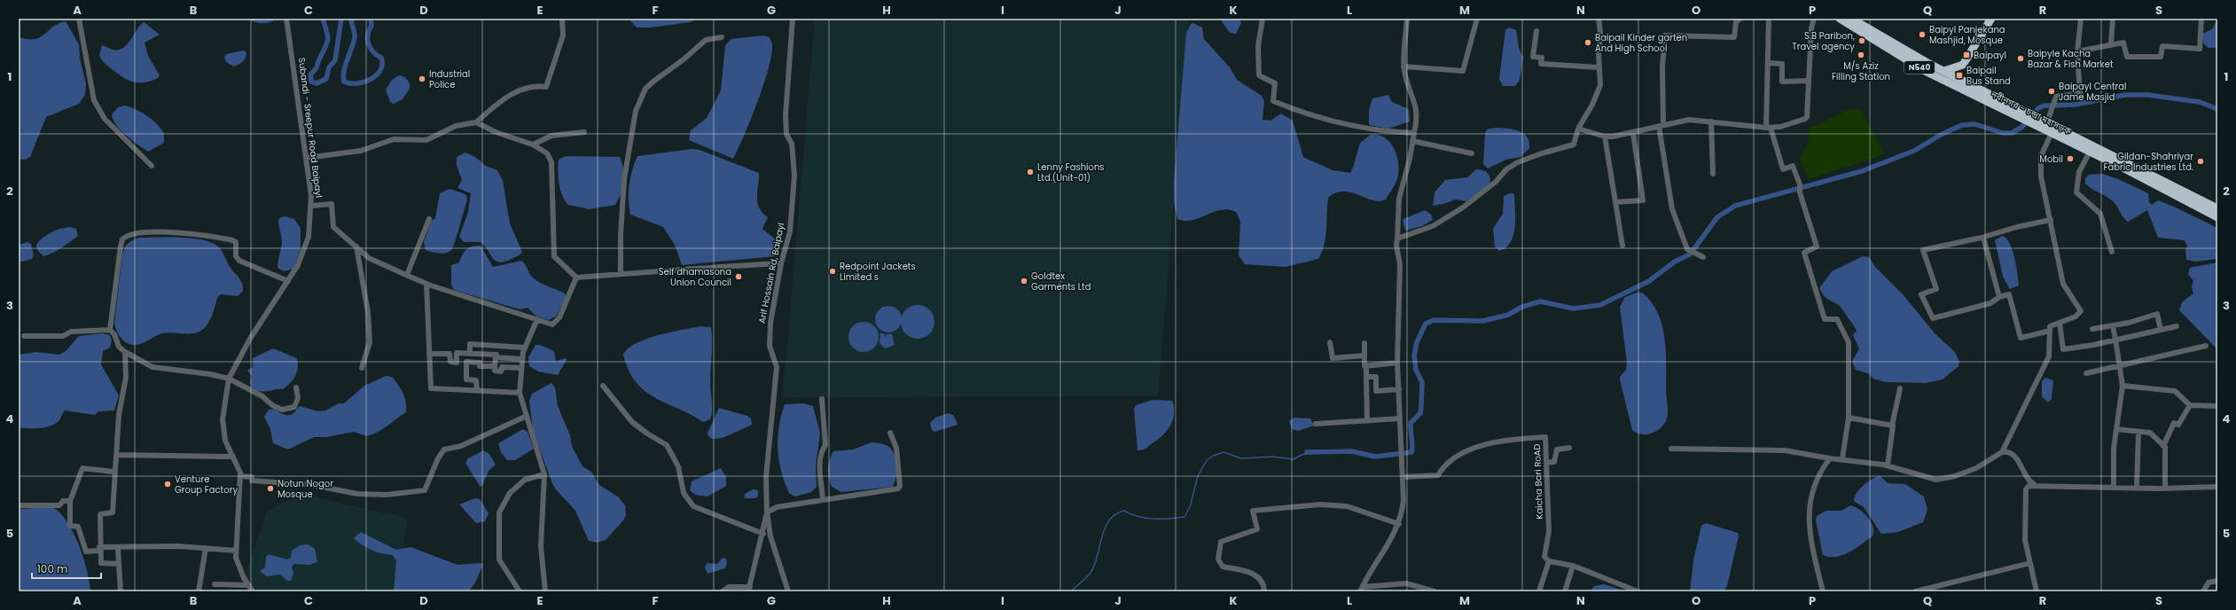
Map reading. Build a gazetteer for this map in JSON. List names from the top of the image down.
{
  "streets": {
    "highway": ["N540", "নবীনগর - চন্দ্রা মহাসড়ক"],
    "street": ["Subandi - Sreepur Road Baipayl", "Arif Hossain Rd, Baipayl", "Kaicha Bari RoAD"]
  },
  "places": {
    "other": [
      "Baipyl Panjekana Mashjid, Mosque",
      "S.B Paribon, Travel agency",
      "Baipail Kinder garten And High School",
      "M/s Aziz Filling Station",
      "Baipyle Kacha Bazar & Fish Market",
      "Industrial Police",
      "Baipayl Central Jame Masjid",
      "Mobil",
      "Gildan-Shahriyar Fabric Industries Ltd.",
      "Lenny Fashions Ltd.(Unit-01)",
      "Redpoint Jackets Limited s",
      "Self dhamasona Union Council",
      "Goldtex Garments Ltd",
      "Venture Group Factory",
      "Notun Nogor Mosque"
    ],
    "transit": ["Baipayl", "Baipail Bus Stand"]
  },
  "scale_bar": "100 m",
  "grid": {
    "columns": [
      "A",
      "B",
      "C",
      "D",
      "E",
      "F",
      "G",
      "H",
      "I",
      "J",
      "K",
      "L",
      "M",
      "N",
      "O",
      "P",
      "Q",
      "R",
      "S"
    ],
    "rows": [
      "1",
      "2",
      "3",
      "4",
      "5"
    ]
  }
}
